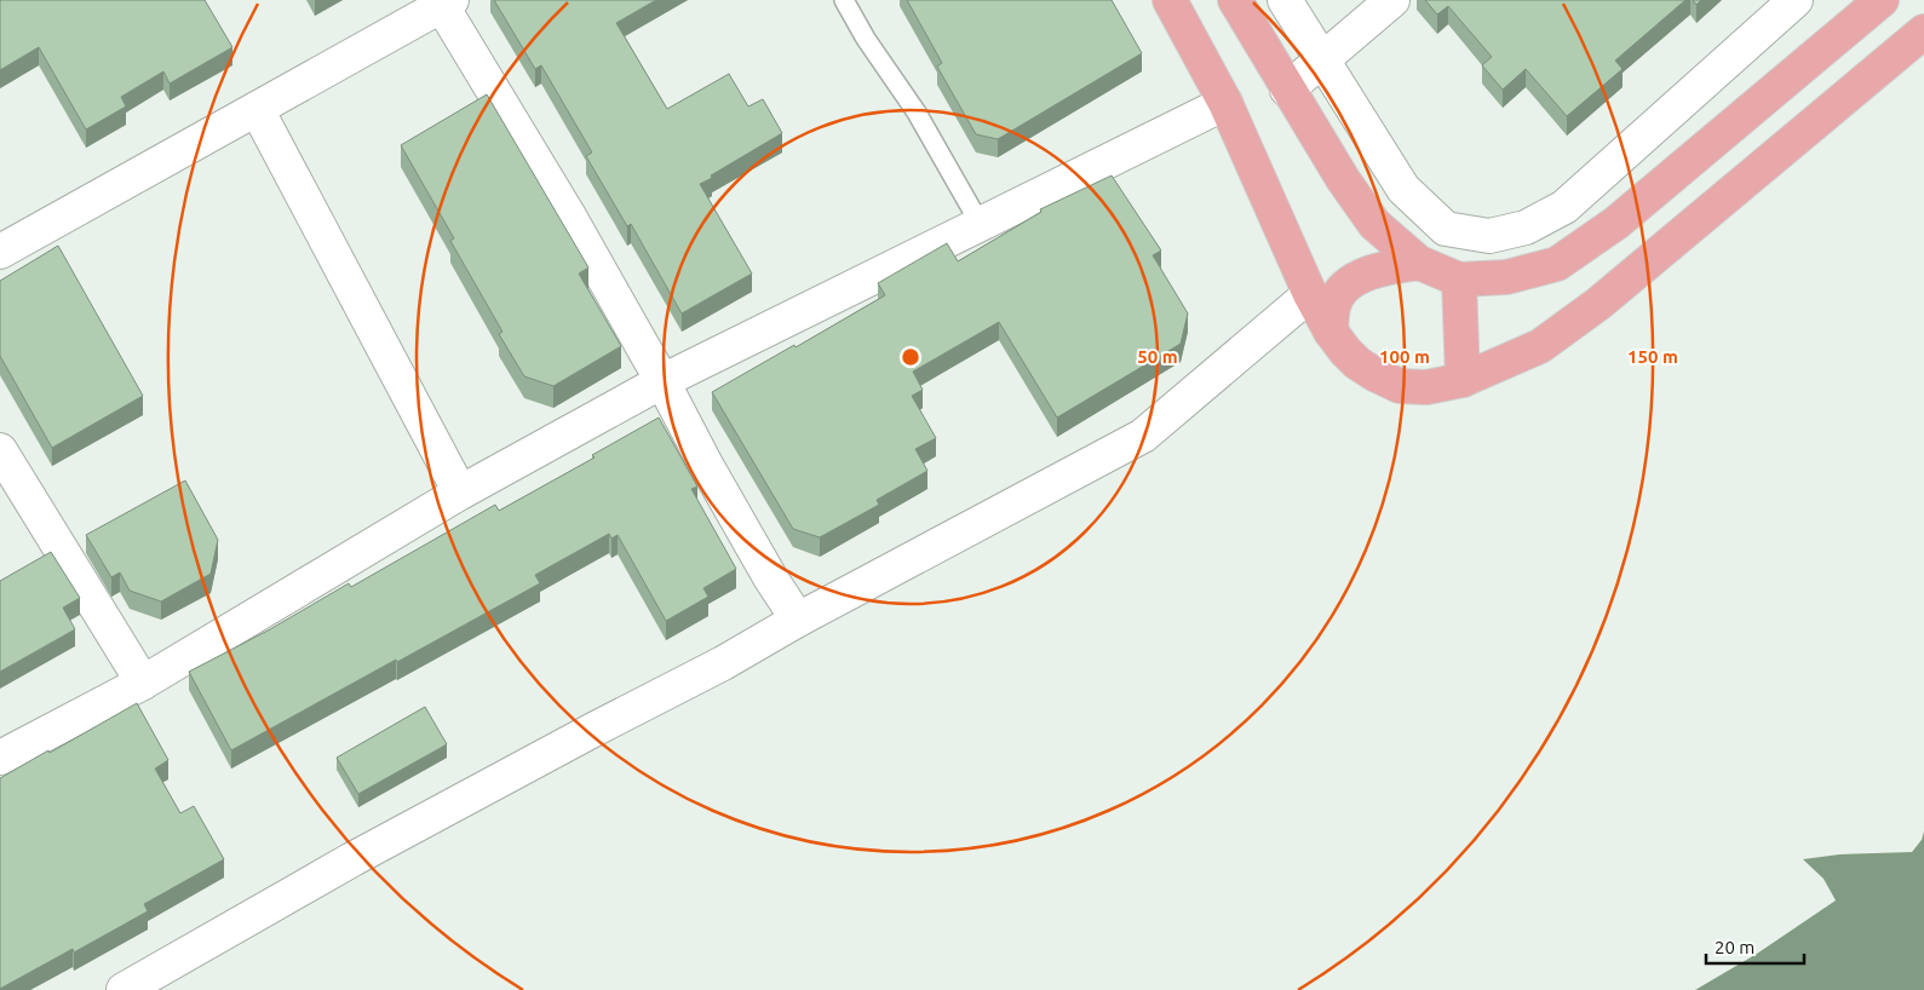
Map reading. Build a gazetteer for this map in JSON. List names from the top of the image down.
{
  "scale_bar": "20 m",
  "rings": ["50 m", "100 m", "150 m"]
}
